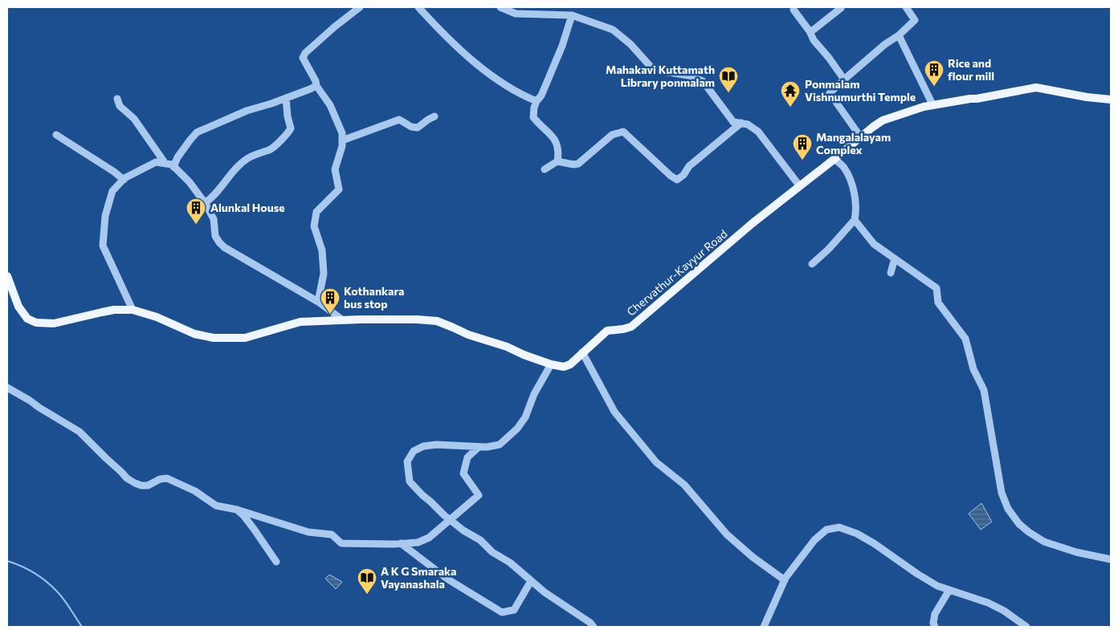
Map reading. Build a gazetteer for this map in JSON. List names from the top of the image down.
{
  "streets": {
    "main road": ["Chervathur-Kayyur Road"]
  },
  "places": {
    "building": [
      "Rice and flour mill",
      "Mangalalayam Complex",
      "Alunkal House",
      "Kothankara bus stop"
    ],
    "library": ["Mahakavi Kuttamath Library ponmalam", "A K G Smaraka Vayanashala"],
    "temple": ["Ponmalam Vishnumurthi Temple"]
  }
}
